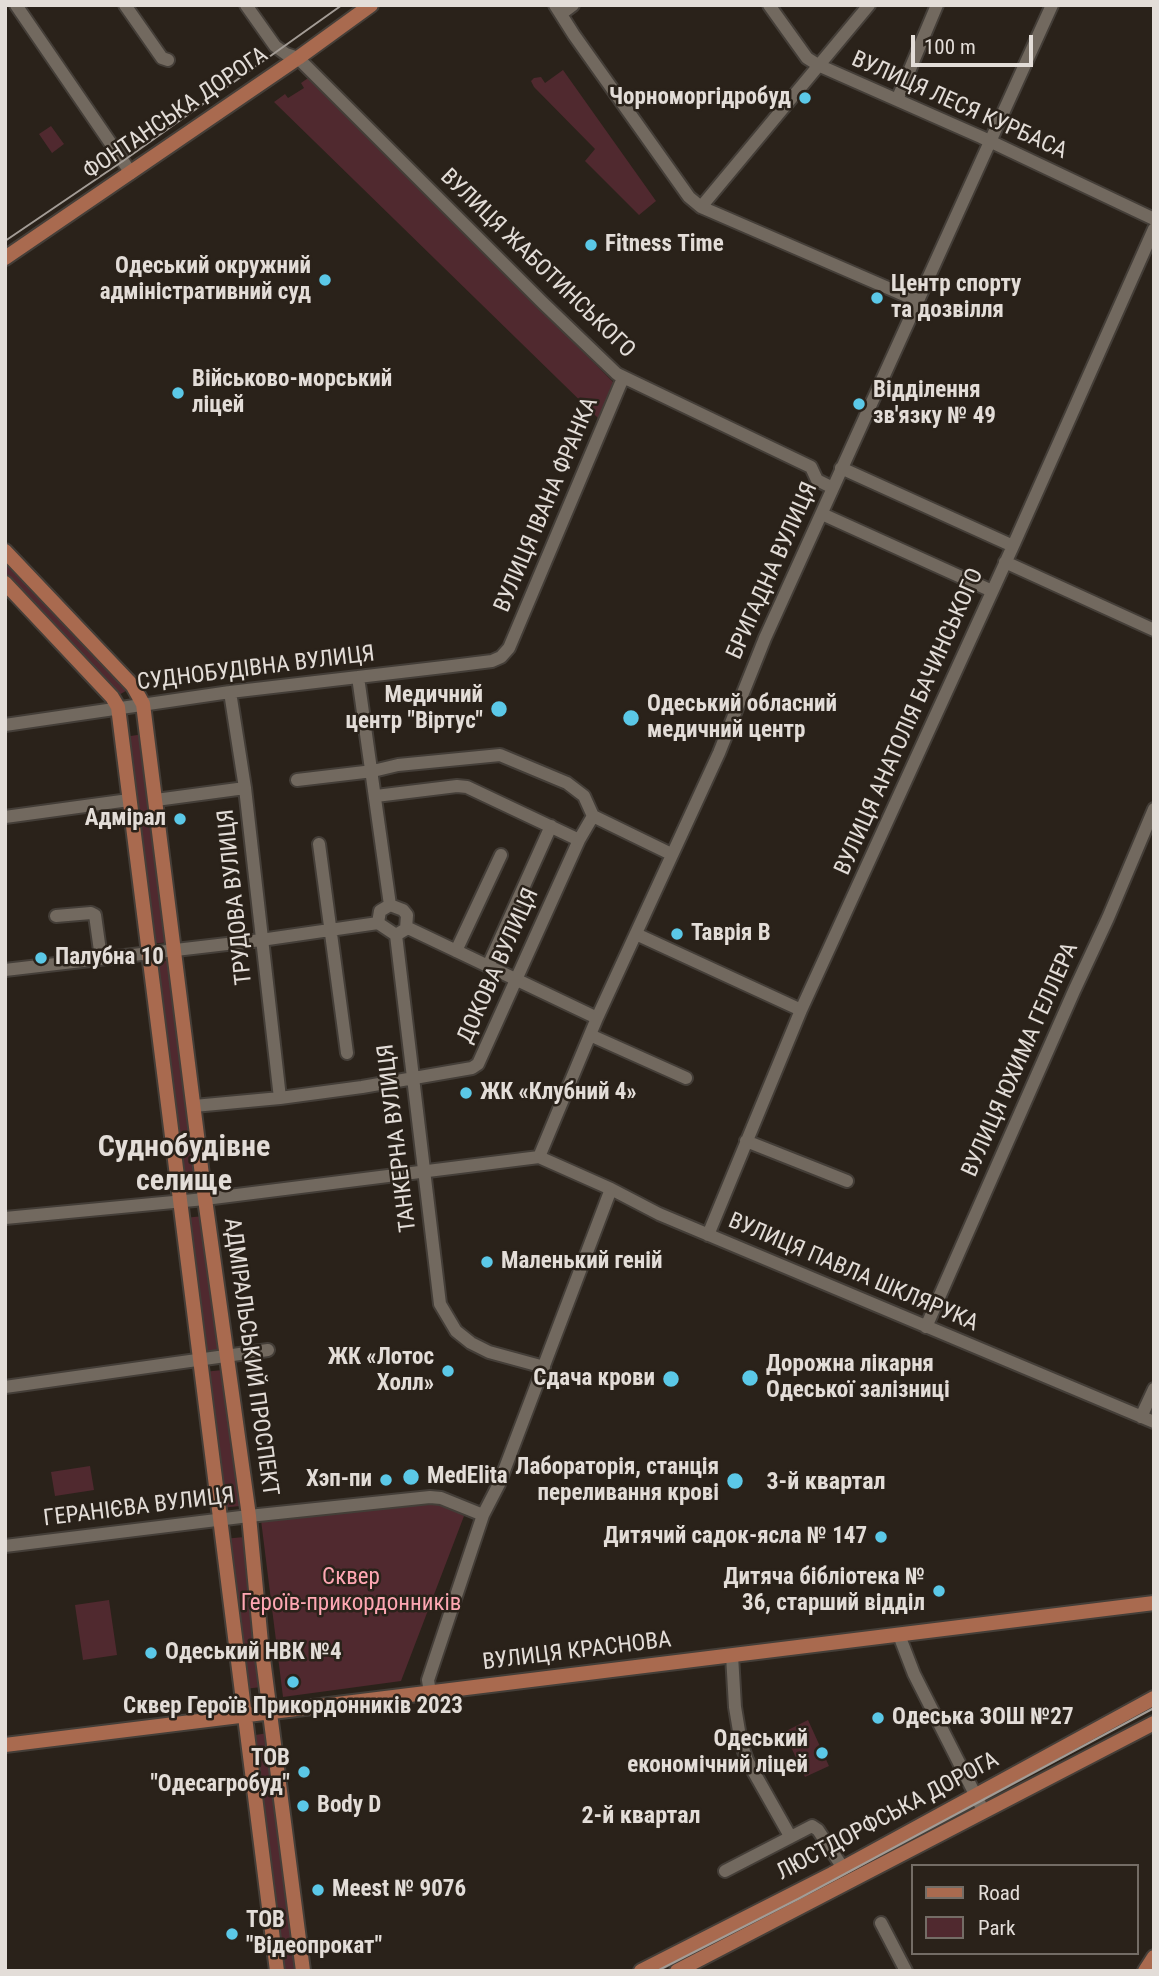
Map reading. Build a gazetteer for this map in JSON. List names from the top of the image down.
{
  "streets": {
    "main road": [
      "ФОНТАНСЬКА ДОРОГА",
      "АДМІРАЛЬСЬКИЙ ПРОСПЕКТ",
      "ВУЛИЦЯ КРАСНОВА",
      "ЛЮСТДОРФСЬКА ДОРОГА"
    ],
    "street": [
      "ВУЛИЦЯ ЛЕСЯ КУРБАСА",
      "ВУЛИЦЯ ЖАБОТИНСЬКОГО",
      "ВУЛИЦЯ ІВАНА ФРАНКА",
      "БРИГАДНА ВУЛИЦЯ",
      "СУДНОБУДІВНА ВУЛИЦЯ",
      "ВУЛИЦЯ АНАТОЛІЯ БАЧИНСЬКОГО",
      "ТРУДОВА ВУЛИЦЯ",
      "ДОКОВА ВУЛИЦЯ",
      "ВУЛИЦЯ ЮХИМА ГЕЛЛЕРА",
      "ТАНКЕРНА ВУЛИЦЯ",
      "ВУЛИЦЯ ПАВЛА ШКЛЯРУКА",
      "ГЕРАНІЄВА ВУЛИЦЯ"
    ]
  },
  "crossings": [
    ["ВУЛИЦЯ ЛЕСЯ КУРБАСА", "БРИГАДНА ВУЛИЦЯ"],
    ["ФОНТАНСЬКА ДОРОГА", "ВУЛИЦЯ ЖАБОТИНСЬКОГО"],
    ["ВУЛИЦЯ ЖАБОТИНСЬКОГО", "ВУЛИЦЯ ІВАНА ФРАНКА"],
    ["ВУЛИЦЯ ЖАБОТИНСЬКОГО", "БРИГАДНА ВУЛИЦЯ"],
    ["ВУЛИЦЯ ІВАНА ФРАНКА", "СУДНОБУДІВНА ВУЛИЦЯ"],
    ["БРИГАДНА ВУЛИЦЯ", "ВУЛИЦЯ ПАВЛА ШКЛЯРУКА"],
    ["СУДНОБУДІВНА ВУЛИЦЯ", "ТРУДОВА ВУЛИЦЯ"],
    ["СУДНОБУДІВНА ВУЛИЦЯ", "АДМІРАЛЬСЬКИЙ ПРОСПЕКТ"],
    ["ВУЛИЦЯ АНАТОЛІЯ БАЧИНСЬКОГО", "ВУЛИЦЯ ПАВЛА ШКЛЯРУКА"],
    ["ТРУДОВА ВУЛИЦЯ", "ДОКОВА ВУЛИЦЯ"],
    ["ДОКОВА ВУЛИЦЯ", "ТАНКЕРНА ВУЛИЦЯ"],
    ["ДОКОВА ВУЛИЦЯ", "АДМІРАЛЬСЬКИЙ ПРОСПЕКТ"],
    ["ВУЛИЦЯ ЮХИМА ГЕЛЛЕРА", "ВУЛИЦЯ ПАВЛА ШКЛЯРУКА"],
    ["АДМІРАЛЬСЬКИЙ ПРОСПЕКТ", "ГЕРАНІЄВА ВУЛИЦЯ"],
    ["АДМІРАЛЬСЬКИЙ ПРОСПЕКТ", "ВУЛИЦЯ КРАСНОВА"]
  ],
  "districts": ["Суднобудівне селище", "3-й квартал", "2-й квартал"],
  "parks": ["Сквер Героїв-прикордонників"],
  "places": [
    "Чорноморгідробуд",
    "Fitness Time",
    "Одеський окружний адміністративний суд",
    "Центр спорту та дозвілля",
    "Військово-морський ліцей",
    "Відділення зв'язку № 49",
    "Медичний центр \"Віртус\"",
    "Одеський обласний медичний центр",
    "Адмірал",
    "Таврія В",
    "Палубна 10",
    "ЖК «Клубний 4»",
    "Маленький геній",
    "ЖК «Лотос Холл»",
    "Дорожна лікарня Одеської залізниці",
    "Сдача крови",
    "MedElita",
    "Хэп-пи",
    "Лабораторія, станція переливання крові",
    "Дитячий садок-ясла № 147",
    "Дитяча бібліотека № 36, старший відділ",
    "Одеський НВК №4",
    "Сквер Героїв Прикордонників 2023",
    "Одеська ЗОШ №27",
    "Одеський економічний ліцей",
    "ТОВ \"Одесагробуд\"",
    "Body D",
    "Meest № 9076",
    "ТОВ \"Відеопрокат\""
  ],
  "legend": ["Road", "Park"],
  "scale_bar": "100 m"
}
